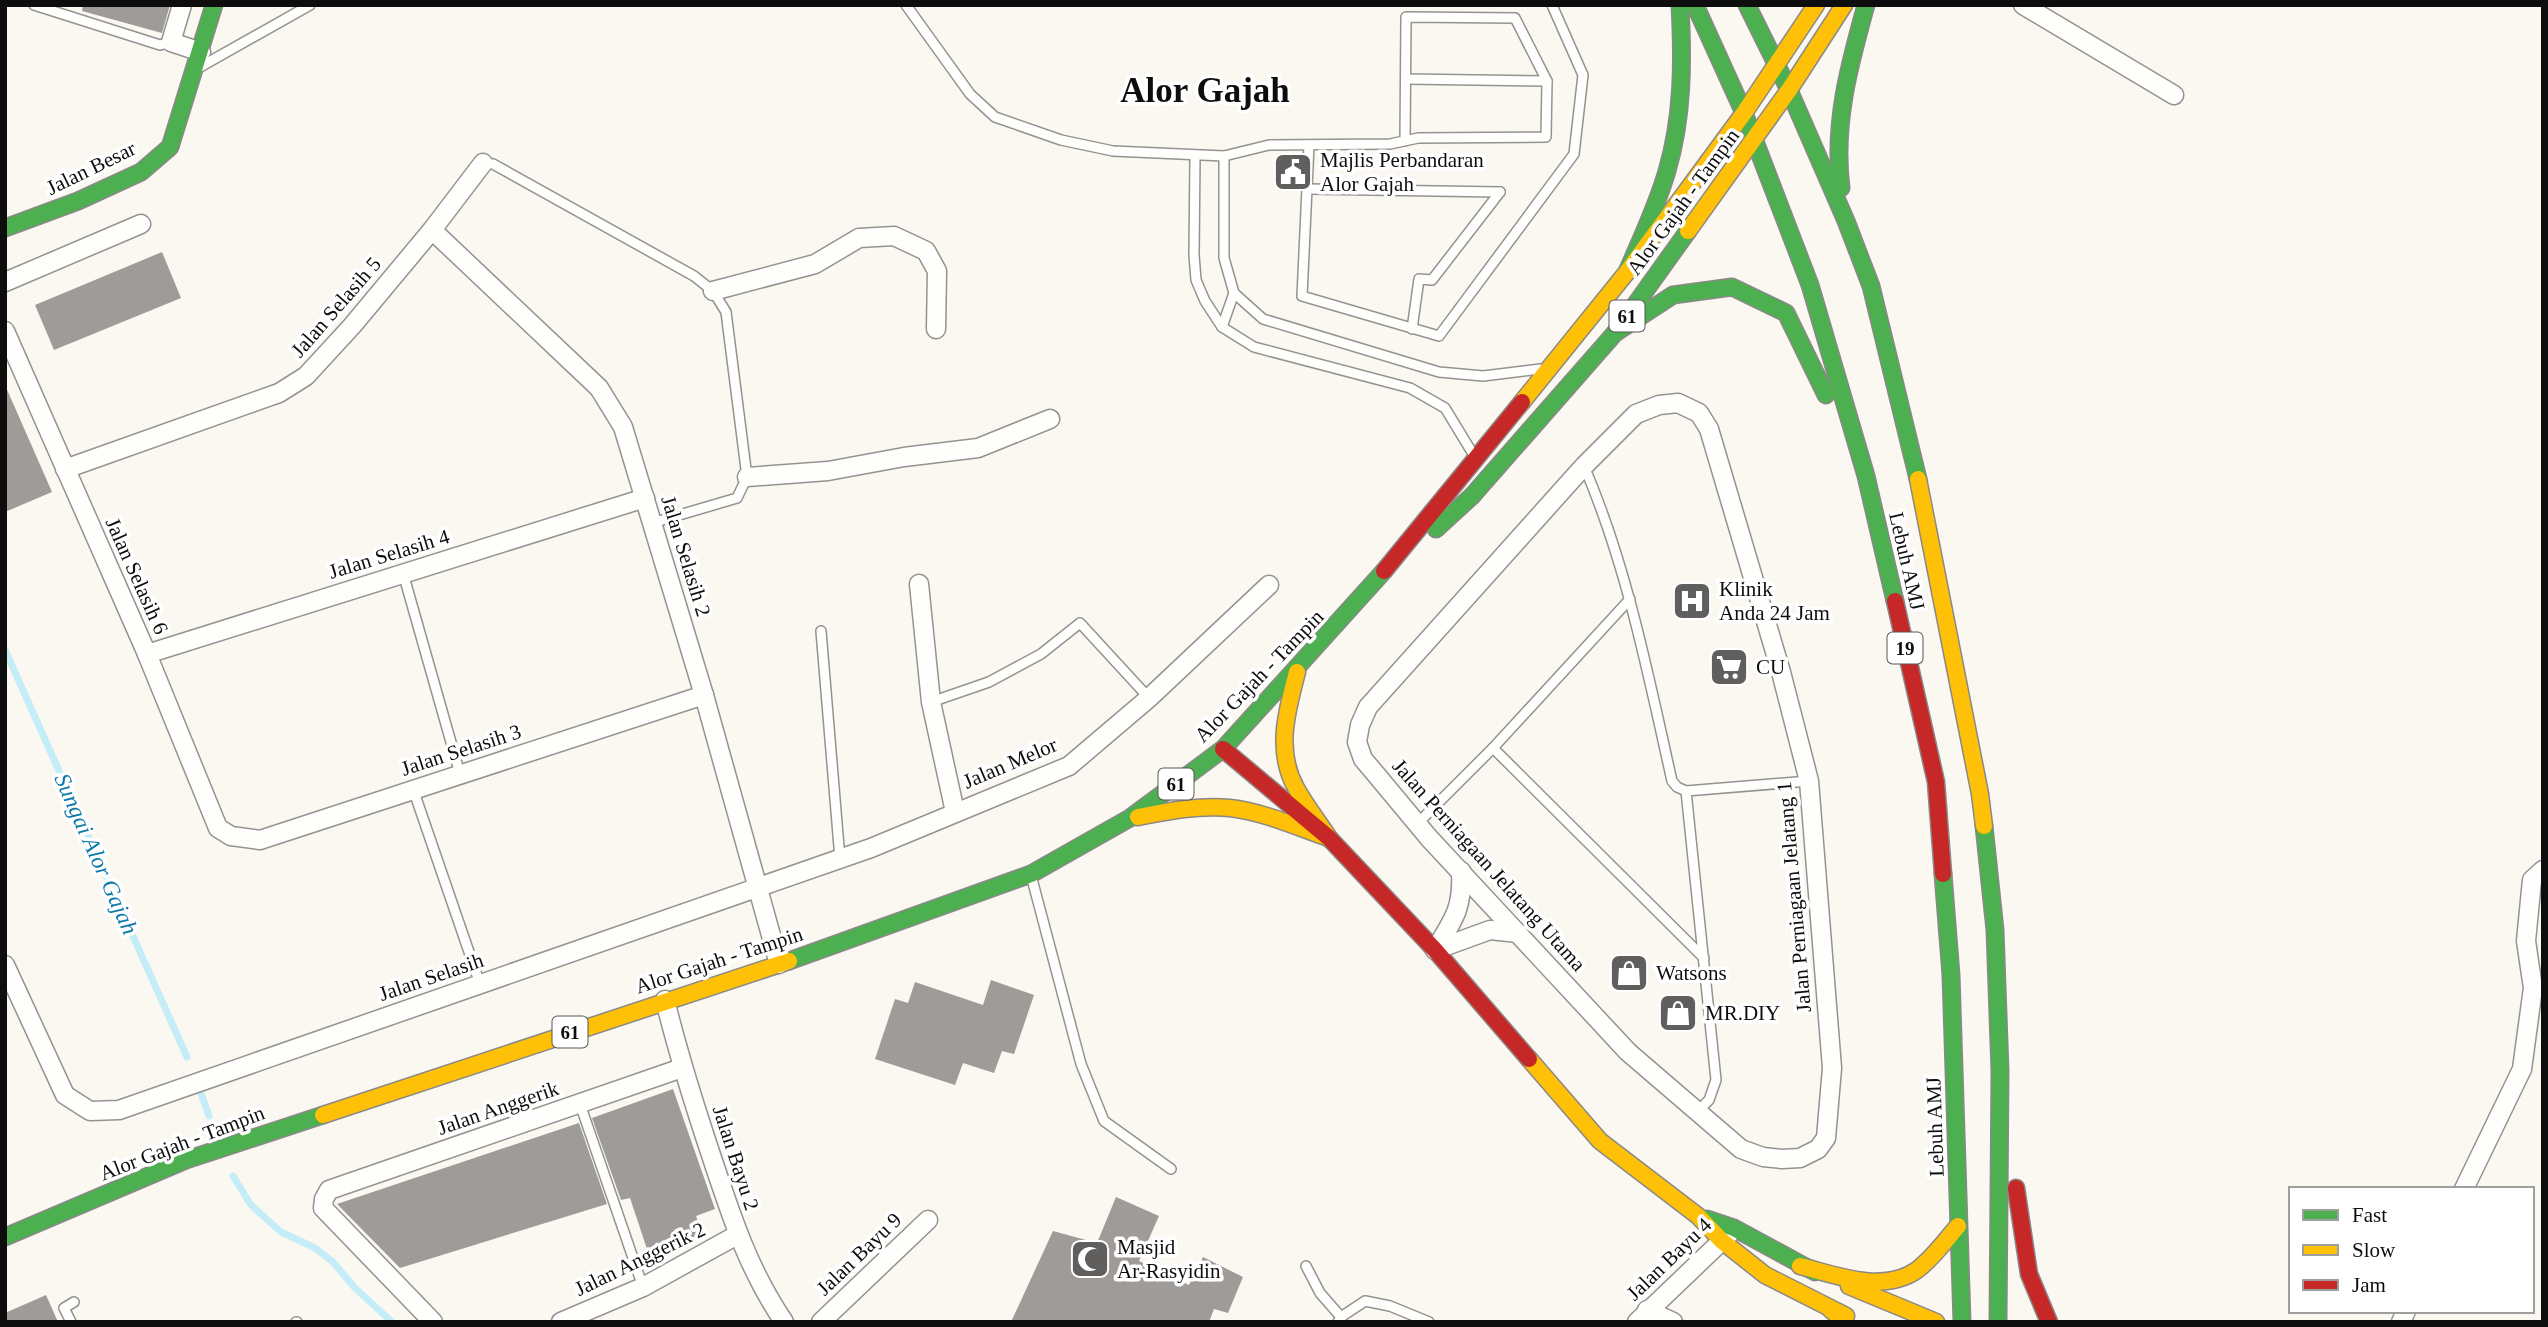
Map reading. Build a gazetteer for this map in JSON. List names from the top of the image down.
{
  "streets": {
    "main road": [
      "Jalan Besar",
      "Alor Gajah - Tampin",
      "61",
      "Lebuh AMJ",
      "19"
    ],
    "street": [
      "Jalan Selasih 5",
      "Jalan Selasih 4",
      "Jalan Selasih 2",
      "Jalan Selasih 6",
      "Jalan Selasih 3",
      "Jalan Melor",
      "Jalan Perniagaan Jelatang Utama",
      "Jalan Perniagaan Jelatang 1",
      "Jalan Selasih",
      "Jalan Anggerik",
      "Jalan Bayu 2",
      "Jalan Bayu 9",
      "Jalan Anggerik 2",
      "Jalan Bayu 4"
    ]
  },
  "crossings": [
    ["Alor Gajah - Tampin", "Jalan Selasih 2"],
    ["Alor Gajah - Tampin", "Lebuh AMJ"],
    ["Alor Gajah - Tampin", "Jalan Bayu 2"],
    ["Jalan Selasih 5", "Jalan Selasih 2"],
    ["Jalan Selasih 5", "Jalan Selasih 6"],
    ["Jalan Selasih 4", "Jalan Selasih 2"],
    ["Jalan Selasih 4", "Jalan Selasih 6"],
    ["Jalan Selasih 2", "Jalan Selasih 3"],
    ["Jalan Selasih 2", "Jalan Melor"],
    ["Jalan Selasih 2", "Jalan Selasih"],
    ["Jalan Selasih 6", "Jalan Selasih 3"],
    ["Jalan Melor", "Jalan Selasih"],
    ["Jalan Perniagaan Jelatang Utama", "Jalan Perniagaan Jelatang 1"],
    ["Jalan Anggerik", "Jalan Bayu 2"],
    ["Jalan Bayu 2", "Jalan Anggerik 2"]
  ],
  "districts": ["Alor Gajah"],
  "water": ["Sungai Alor Gajah"],
  "places": {
    "public building": ["Majlis Perbandaran Alor Gajah"],
    "hospital": ["Klinik Anda 24 Jam"],
    "supermarket": ["CU"],
    "shop": ["Watsons", "MR.DIY"],
    "mosque": ["Masjid Ar-Rasyidin"]
  },
  "legend": ["Fast", "Slow", "Jam"]
}
